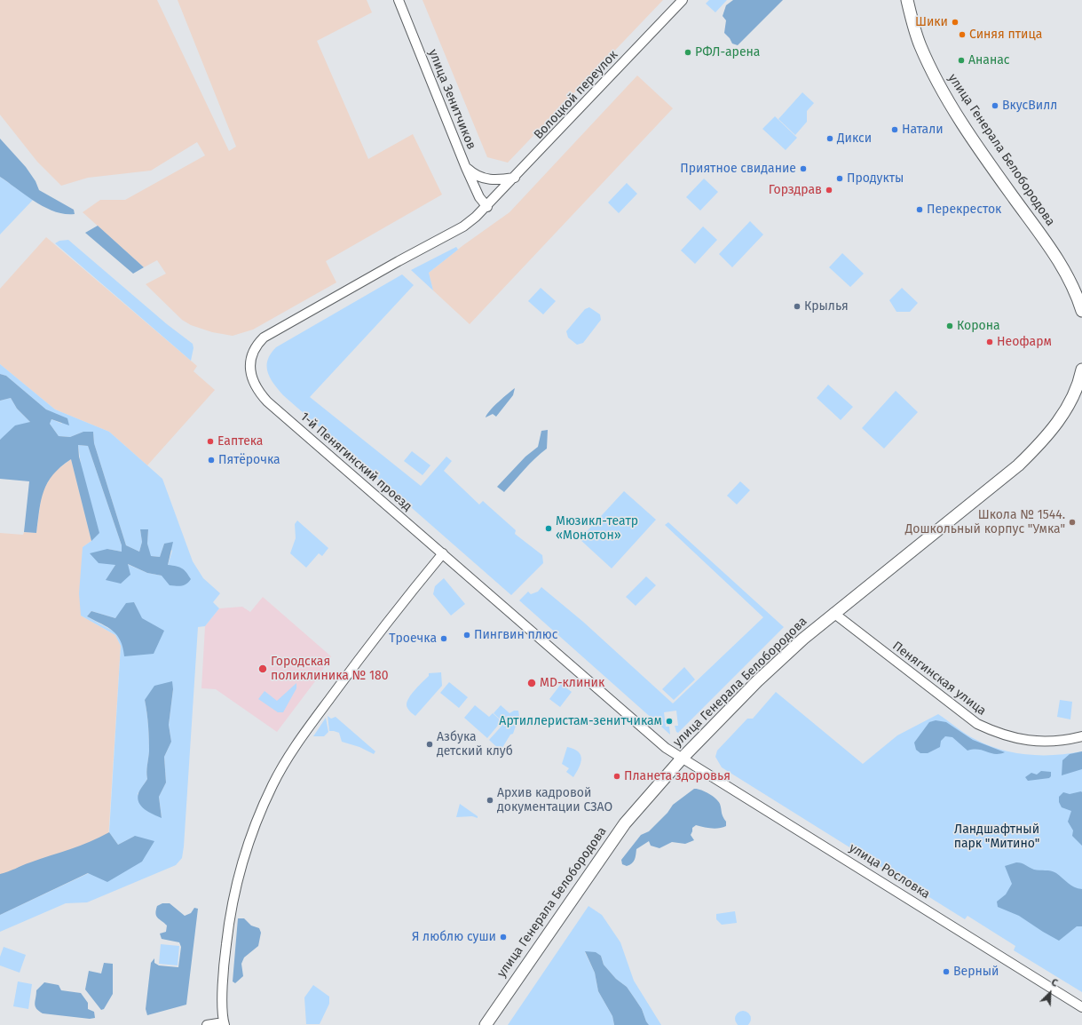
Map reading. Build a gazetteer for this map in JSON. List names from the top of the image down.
{
  "streets": {
    "main road": ["улица Генерала Белобородова"],
    "street": [
      "Волоцкой переулок",
      "улица Зенитчиков",
      "1-й Пенягинский проезд",
      "Пенягинская улица",
      "улица Рословка"
    ]
  },
  "crossings": [
    ["Волоцкой переулок", "улица Зенитчиков"],
    ["Волоцкой переулок", "1-й Пенягинский проезд"],
    ["улица Зенитчиков", "1-й Пенягинский проезд"],
    ["улица Генерала Белобородова", "1-й Пенягинский проезд"],
    ["улица Генерала Белобородова", "Пенягинская улица"],
    ["улица Генерала Белобородова", "улица Рословка"],
    ["1-й Пенягинский проезд", "улица Рословка"]
  ],
  "parks": ["Ландшафтный парк \"Митино\""],
  "places": [
    "Шики",
    "Синяя птица",
    "РФЛ-арена",
    "Ананас",
    "ВкусВилл",
    "Натали",
    "Дикси",
    "Приятное свидание",
    "Продукты",
    "Горздрав",
    "Перекресток",
    "Крылья",
    "Корона",
    "Неофарм",
    "Еаптека",
    "Пятёрочка",
    "Школа № 1544. Дошкольный корпус \"Умка\"",
    "Мюзикл-театр «Монотон»",
    "Пингвин плюс",
    "Троечка",
    "Городская поликлиника № 180",
    "MD-клиник",
    "Артиллеристам-зенитчикам",
    "Азбука детский клуб",
    "Планета здоровья",
    "Архив кадровой документации СЗАО",
    "Я люблю суши",
    "Верный"
  ],
  "north": "top right"
}
